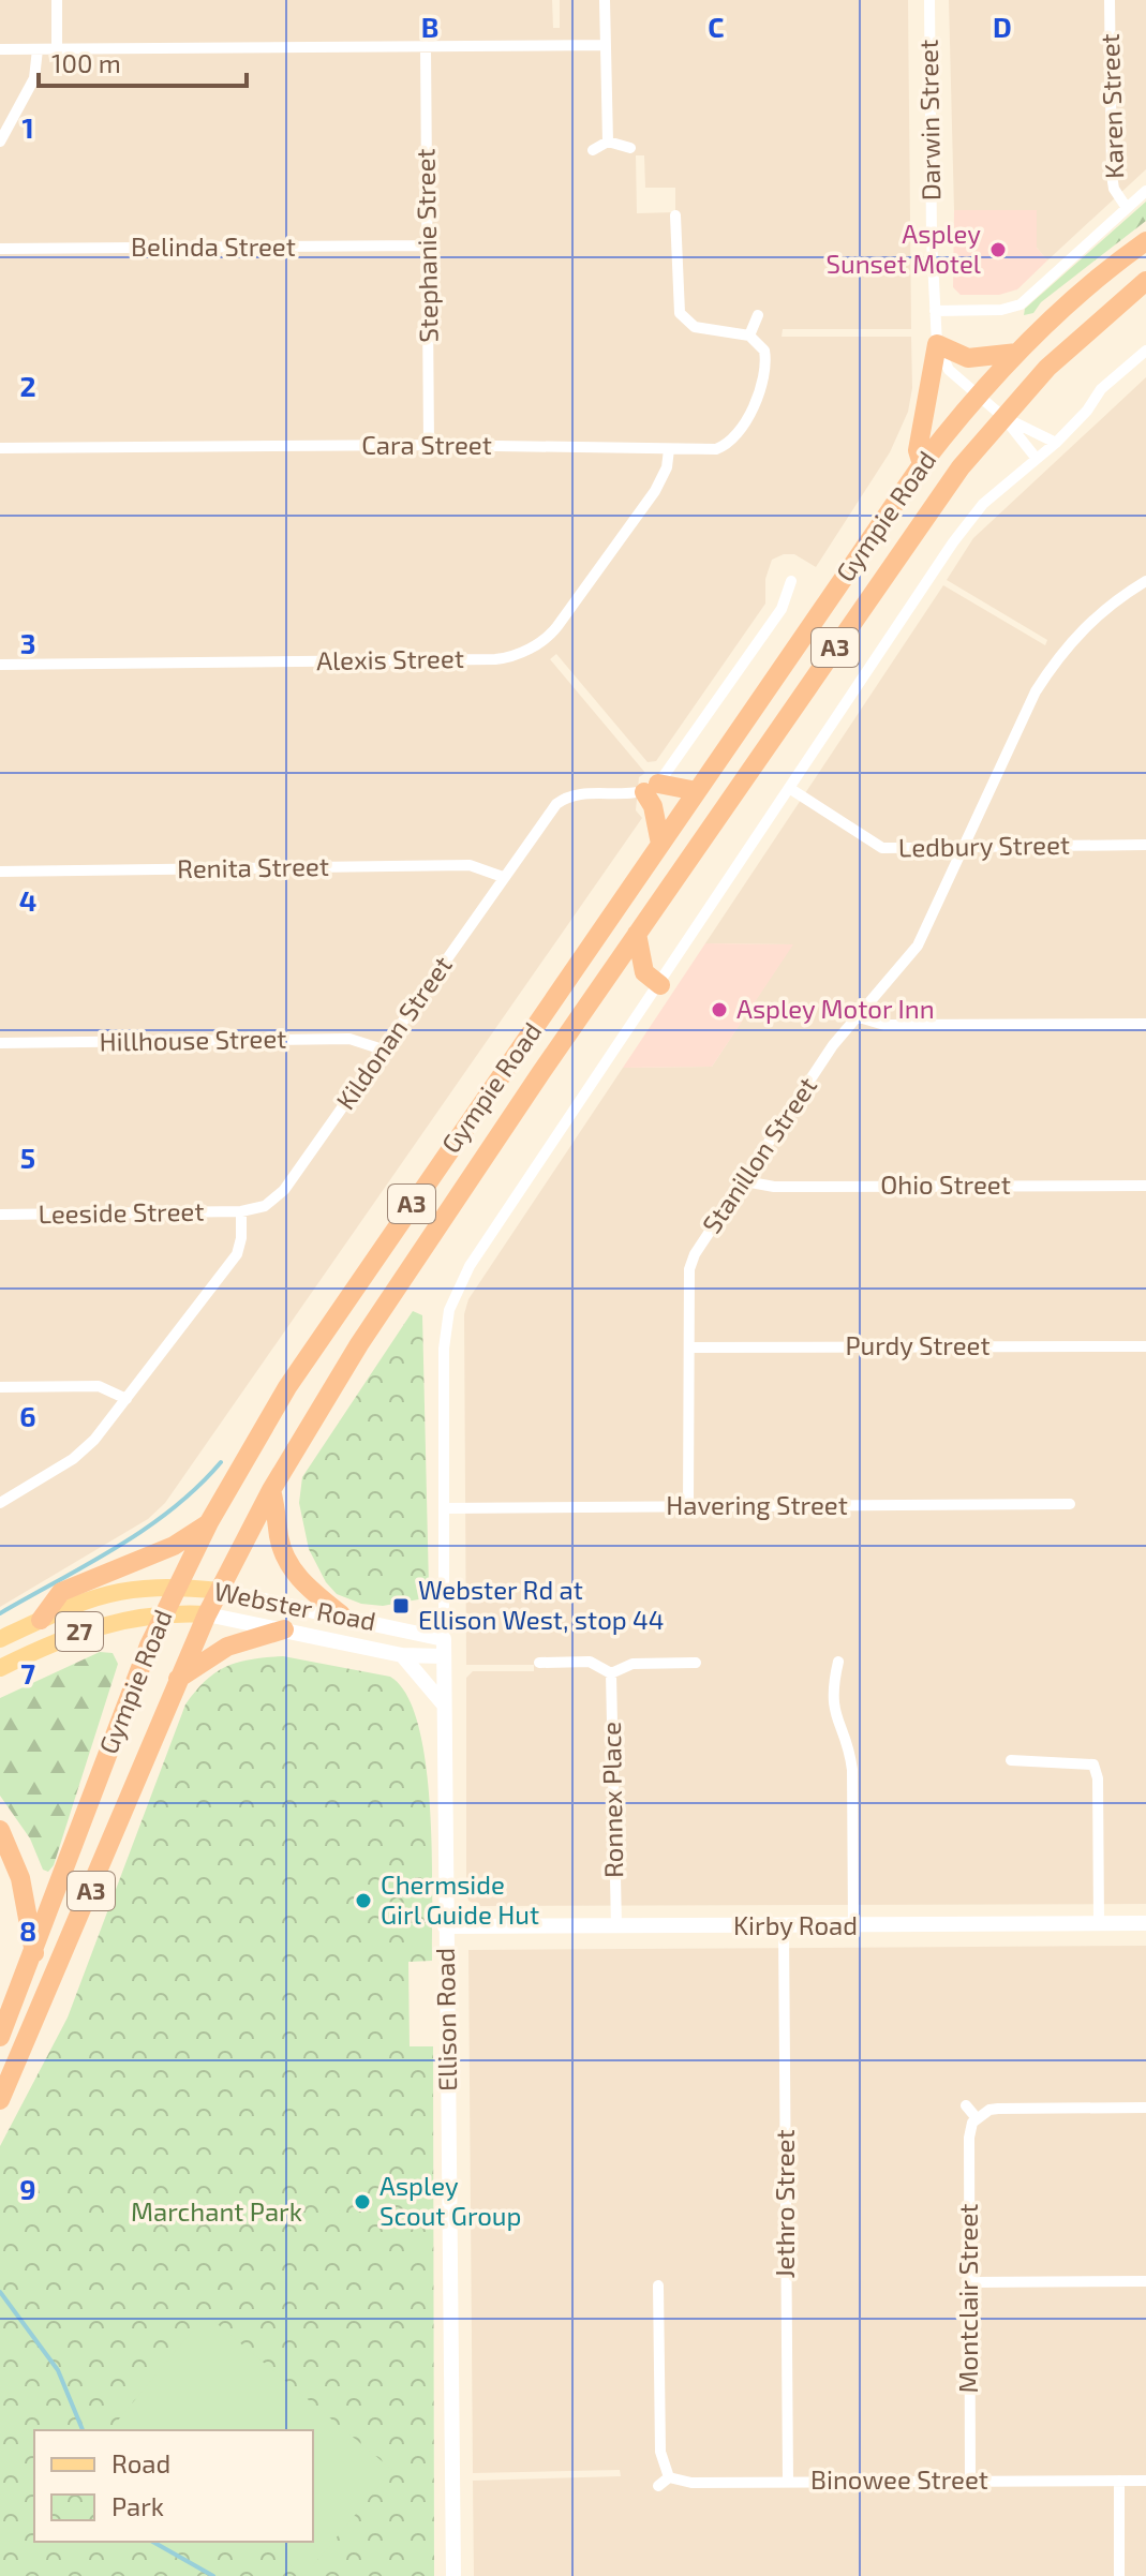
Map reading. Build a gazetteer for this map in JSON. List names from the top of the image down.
{
  "streets": {
    "highway": ["Gympie Road", "A3"],
    "main road": [
      "Webster Road",
      "27",
      "Kirby Road",
      "Ellison Road"
    ],
    "street": [
      "Karen Street",
      "Darwin Street",
      "Stephanie Street",
      "Belinda Street",
      "Cara Street",
      "Alexis Street",
      "Ledbury Street",
      "Renita Street",
      "Kildonan Street",
      "Hillhouse Street",
      "Stanillon Street",
      "Ohio Street",
      "Leeside Street",
      "Purdy Street",
      "Havering Street",
      "Ronnex Place",
      "Jethro Street",
      "Montclair Street",
      "Binowee Street"
    ]
  },
  "crossings": [
    ["Darwin Street", "Gympie Road"],
    ["Stephanie Street", "Belinda Street"],
    ["Stephanie Street", "Cara Street"],
    ["Cara Street", "Alexis Street"],
    ["Gympie Road", "Webster Road"],
    ["Ledbury Street", "Stanillon Street"],
    ["Renita Street", "Kildonan Street"],
    ["Kildonan Street", "Hillhouse Street"],
    ["Kildonan Street", "Leeside Street"],
    ["Stanillon Street", "Ohio Street"],
    ["Stanillon Street", "Purdy Street"],
    ["Stanillon Street", "Havering Street"],
    ["Havering Street", "Ellison Road"],
    ["Webster Road", "Ellison Road"],
    ["Ronnex Place", "Kirby Road"],
    ["Kirby Road", "Ellison Road"],
    ["Kirby Road", "Jethro Street"],
    ["Jethro Street", "Binowee Street"],
    ["Montclair Street", "Binowee Street"]
  ],
  "parks": ["Marchant Park"],
  "places": {
    "other": [
      "Aspley Sunset Motel",
      "Aspley Motor Inn",
      "Chermside Girl Guide Hut",
      "Aspley Scout Group"
    ],
    "transit": ["Webster Rd at Ellison West, stop 44"]
  },
  "legend": ["Road", "Park"],
  "scale_bar": "100 m",
  "grid": {
    "columns": ["B", "C", "D"],
    "rows": [
      "1",
      "2",
      "3",
      "4",
      "5",
      "6",
      "7",
      "8",
      "9"
    ]
  }
}
